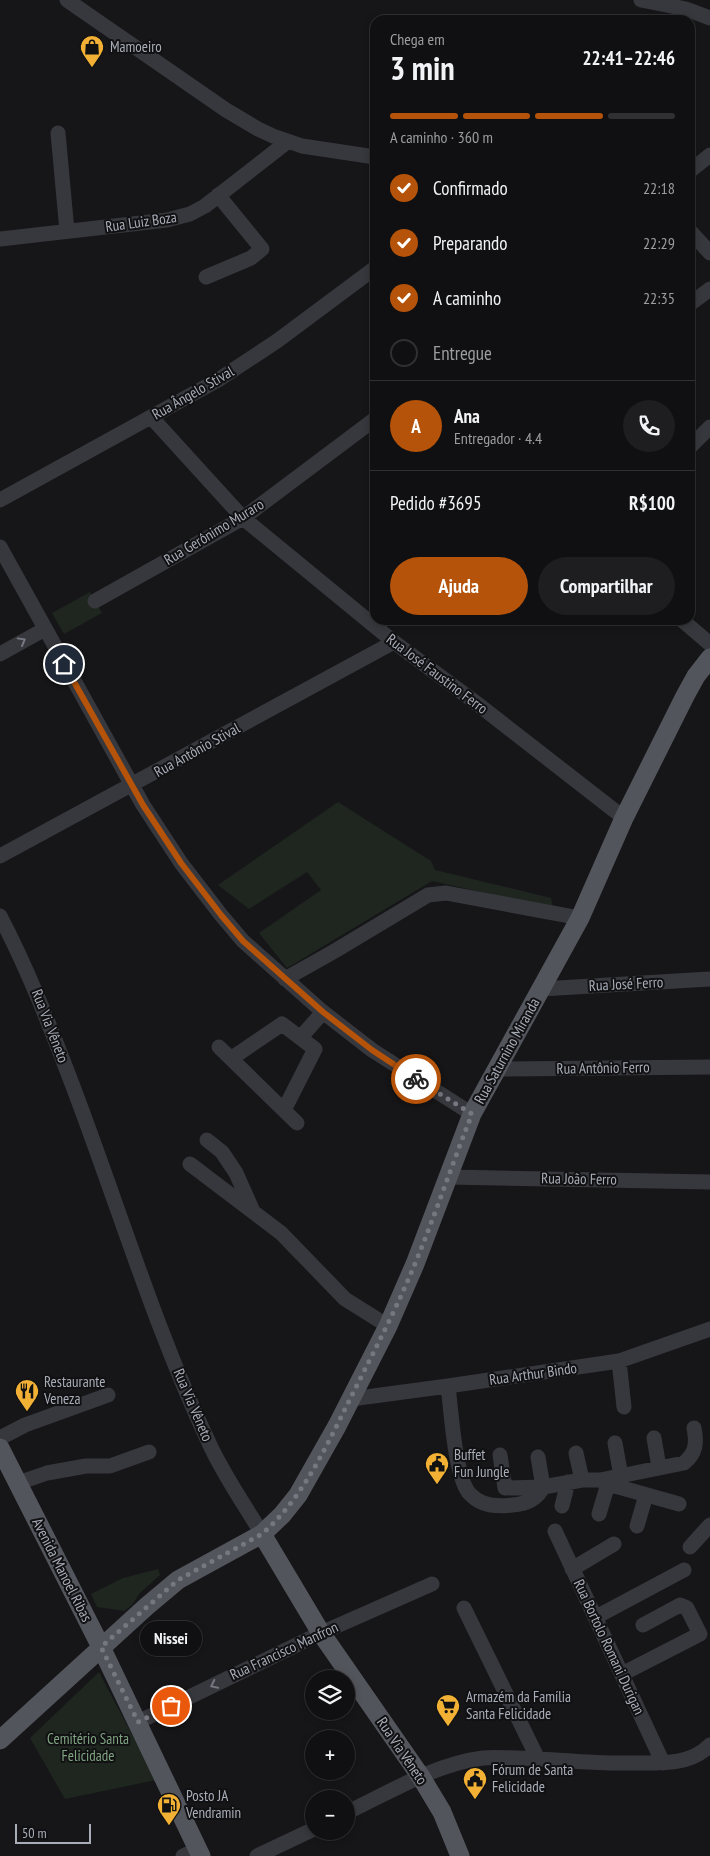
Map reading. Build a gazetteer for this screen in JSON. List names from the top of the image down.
{
  "streets": {
    "main road": ["Rua Via Vêneto", "Rua Saturnino Miranda", "Avenida Manoel Ribas"],
    "street": [
      "Rua Luiz Boza",
      "Rua Ângelo Stival",
      "Rua Gerônimo Muraro",
      "Rua José Faustino Ferro",
      "Rua Antônio Stival",
      "Rua José Ferro",
      "Rua Antônio Ferro",
      "Rua João Ferro",
      "Rua Arthur Bindo",
      "Rua Bortolo Romani Durigan",
      "Rua Francisco Manfron"
    ]
  },
  "crossings": [
    ["Rua Ângelo Stival", "Rua José Faustino Ferro"],
    ["Rua Gerônimo Muraro", "Rua José Faustino Ferro"],
    ["Rua José Faustino Ferro", "Rua Antônio Stival"],
    ["Rua José Faustino Ferro", "Rua Saturnino Miranda"],
    ["Rua José Ferro", "Rua Saturnino Miranda"],
    ["Rua Via Vêneto", "Rua Saturnino Miranda"],
    ["Rua Via Vêneto", "Rua Francisco Manfron"],
    ["Rua Saturnino Miranda", "Rua Antônio Ferro"],
    ["Rua Saturnino Miranda", "Rua João Ferro"],
    ["Rua Saturnino Miranda", "Rua Arthur Bindo"],
    ["Rua Saturnino Miranda", "Avenida Manoel Ribas"],
    ["Avenida Manoel Ribas", "Rua Francisco Manfron"]
  ],
  "one_way": ["Rua Francisco Manfron"],
  "parks": ["Cemitério Santa Felicidade"],
  "places": {
    "shop": ["Mamoeiro"],
    "restaurant": ["Restaurante Veneza"],
    "public building": ["Buffet Fun Jungle", "Fórum de Santa Felicidade"],
    "other": ["Nissei"],
    "supermarket": ["Armazém da Família Santa Felicidade"],
    "fuel station": ["Posto JA Vendramin"]
  },
  "scale_bar": "50 m",
  "page": {
    "heading": ["3 min", "Chega em", "22:41–22:46"],
    "panel": [
      "Ana",
      "Entregador · 4.4",
      "Pedido #3695",
      "R$100"
    ],
    "bar": "A caminho · 360 m",
    "list": [
      ["Confirmado", "22:18"],
      ["Preparando", "22:29"],
      ["A caminho", "22:35"],
      "Entregue"
    ],
    "round": "A",
    "buttons": ["Ajuda", "Compartilhar"],
    "bubble": "Nissei",
    "map_buttons": ["+", "−"],
    "scale": "50 m"
  }
}
